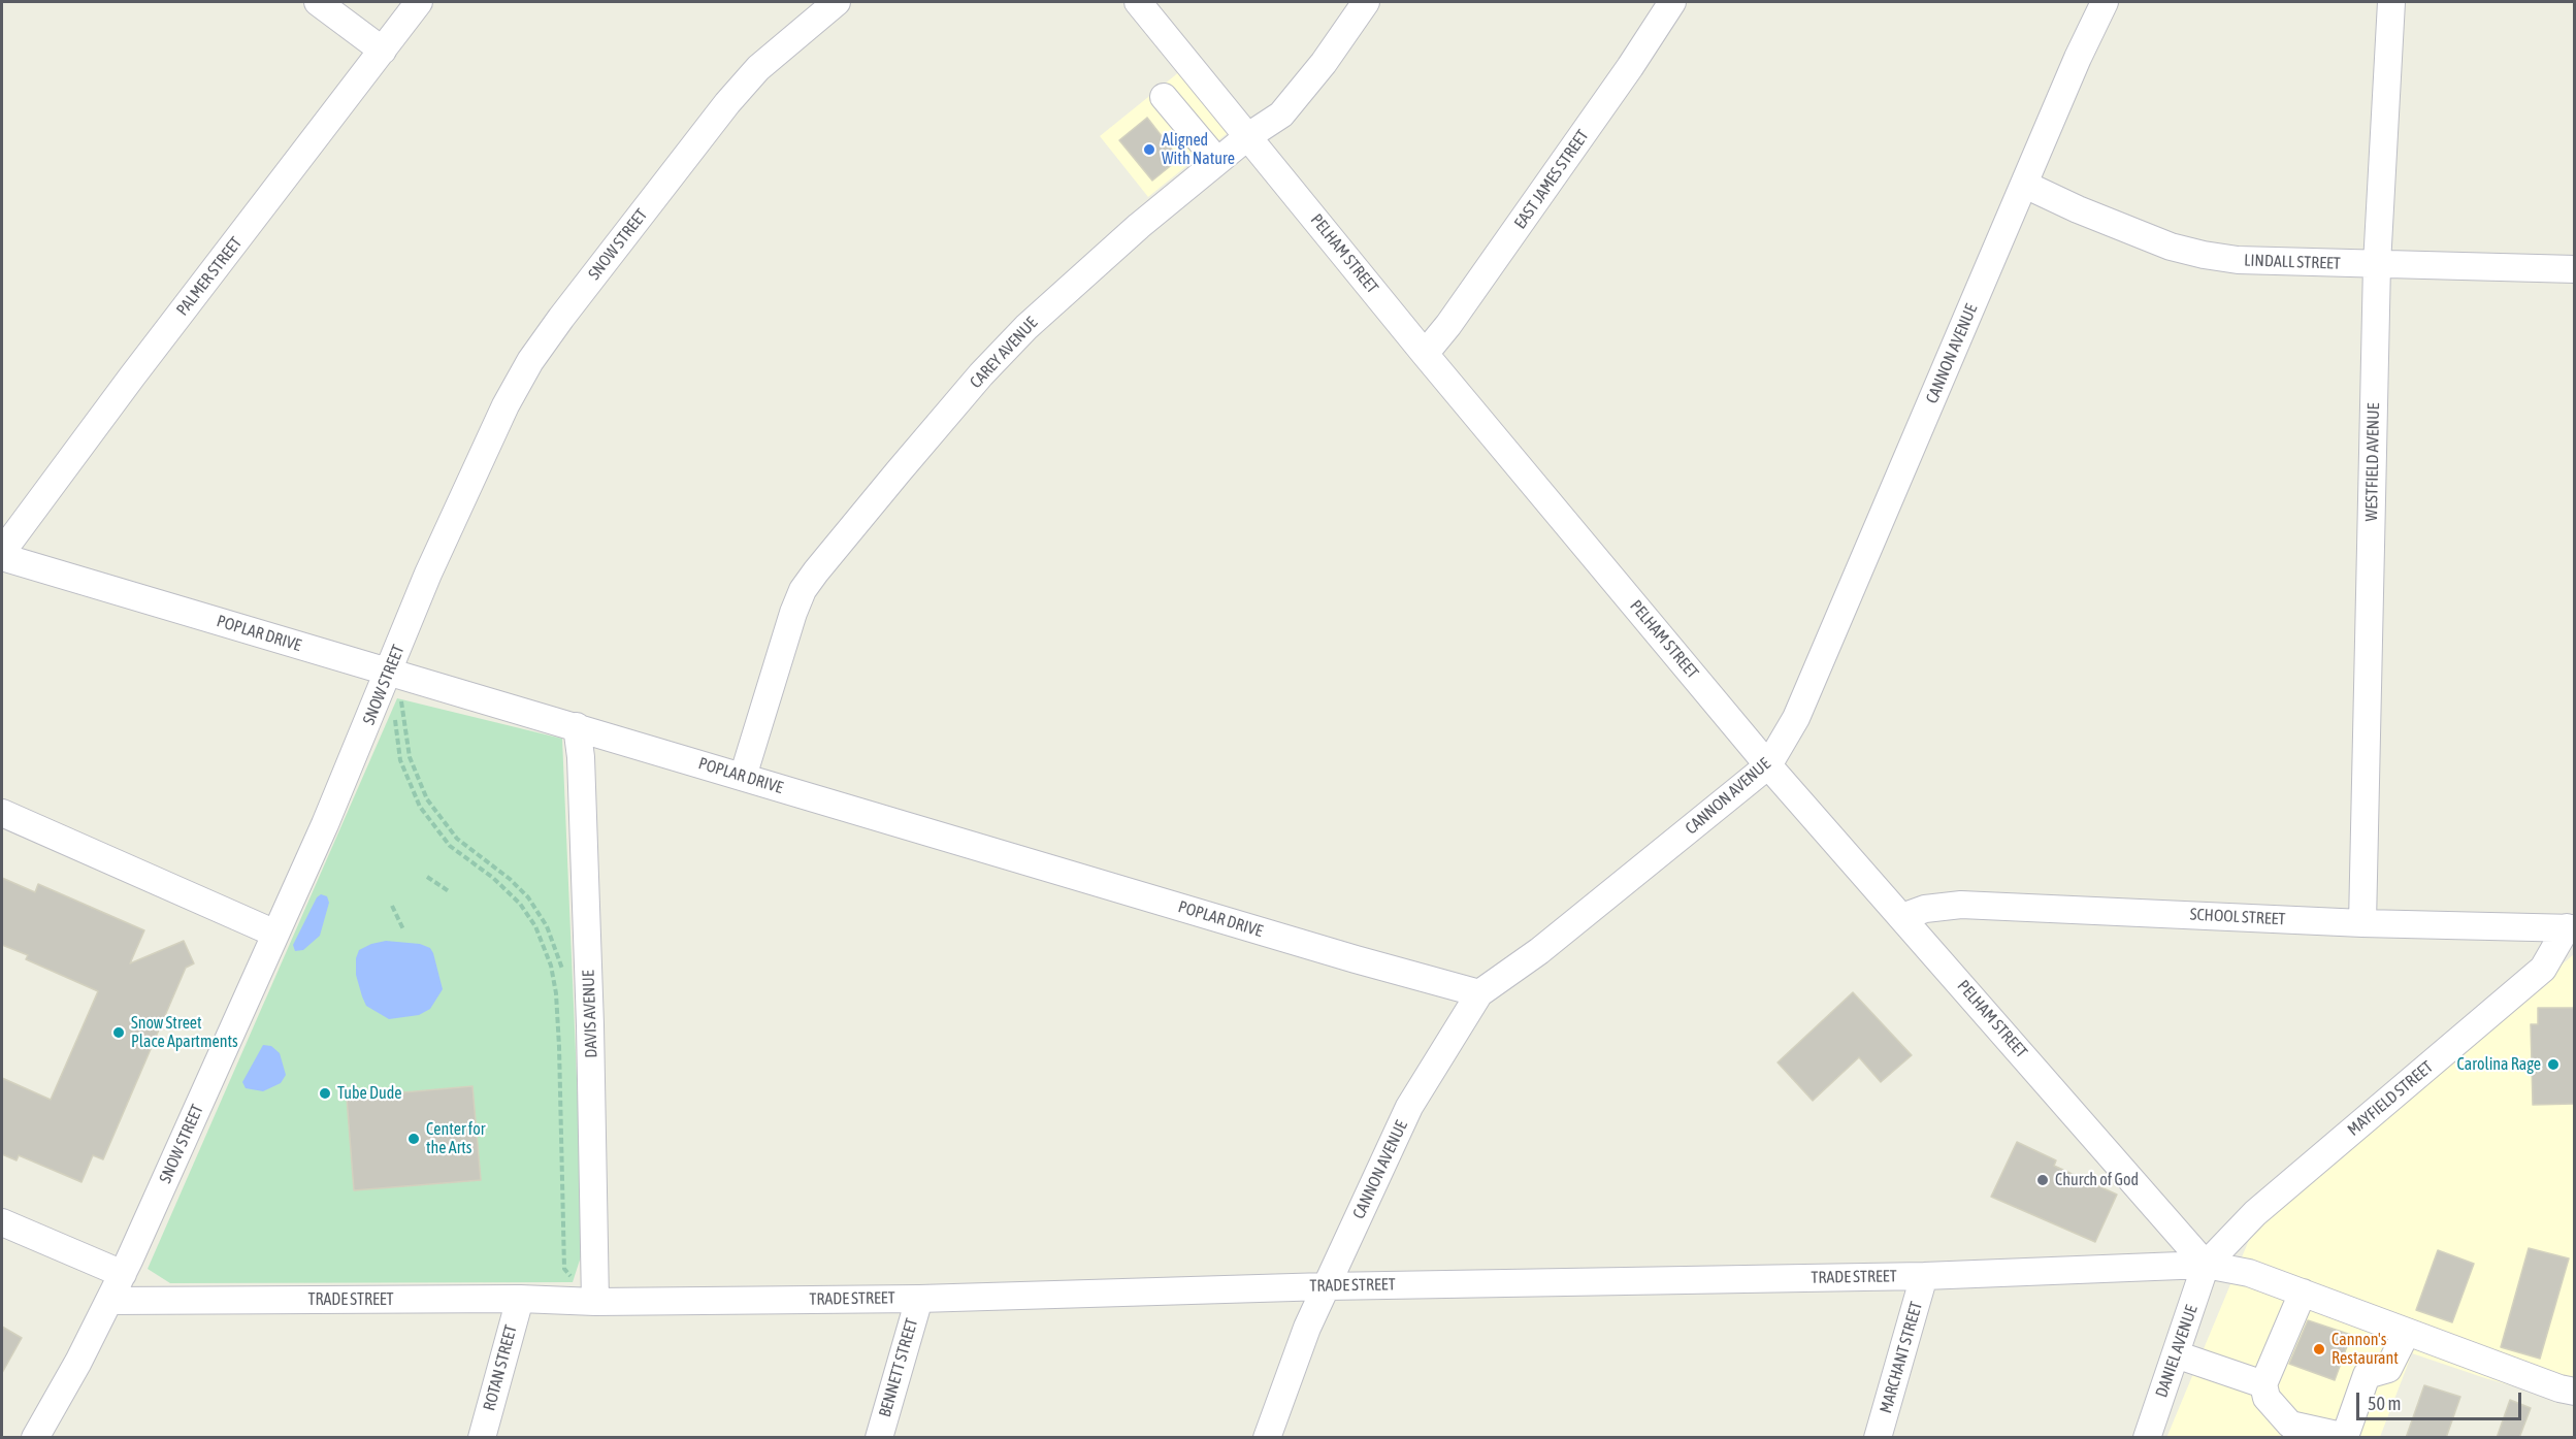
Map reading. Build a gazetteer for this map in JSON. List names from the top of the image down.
{
  "streets": {
    "street": [
      "EAST JAMES STREET",
      "SNOW STREET",
      "PELHAM STREET",
      "LINDALL STREET",
      "PALMER STREET",
      "CAREY AVENUE",
      "CANNON AVENUE",
      "WESTFIELD AVENUE",
      "POPLAR DRIVE",
      "SCHOOL STREET",
      "DAVIS AVENUE",
      "MAYFIELD STREET",
      "TRADE STREET",
      "DANIEL AVENUE",
      "MARCHANT STREET",
      "ROTAN STREET",
      "BENNETT STREET"
    ]
  },
  "crossings": [
    ["EAST JAMES STREET", "PELHAM STREET"],
    ["SNOW STREET", "POPLAR DRIVE"],
    ["SNOW STREET", "TRADE STREET"],
    ["PELHAM STREET", "CAREY AVENUE"],
    ["PELHAM STREET", "CANNON AVENUE"],
    ["PELHAM STREET", "SCHOOL STREET"],
    ["PELHAM STREET", "MAYFIELD STREET"],
    ["PELHAM STREET", "TRADE STREET"],
    ["PELHAM STREET", "DANIEL AVENUE"],
    ["LINDALL STREET", "CANNON AVENUE"],
    ["LINDALL STREET", "WESTFIELD AVENUE"],
    ["CAREY AVENUE", "POPLAR DRIVE"],
    ["CANNON AVENUE", "POPLAR DRIVE"],
    ["CANNON AVENUE", "TRADE STREET"],
    ["WESTFIELD AVENUE", "SCHOOL STREET"],
    ["POPLAR DRIVE", "DAVIS AVENUE"],
    ["SCHOOL STREET", "MAYFIELD STREET"],
    ["DAVIS AVENUE", "TRADE STREET"],
    ["MAYFIELD STREET", "TRADE STREET"],
    ["MAYFIELD STREET", "DANIEL AVENUE"],
    ["TRADE STREET", "DANIEL AVENUE"],
    ["TRADE STREET", "MARCHANT STREET"],
    ["TRADE STREET", "ROTAN STREET"],
    ["TRADE STREET", "BENNETT STREET"]
  ],
  "places": [
    "Aligned With Nature",
    "Snow Street Place Apartments",
    "Carolina Rage",
    "Tube Dude",
    "Center for the Arts",
    "Church of God",
    "Cannon's Restaurant"
  ],
  "scale_bar": "50 m"
}
